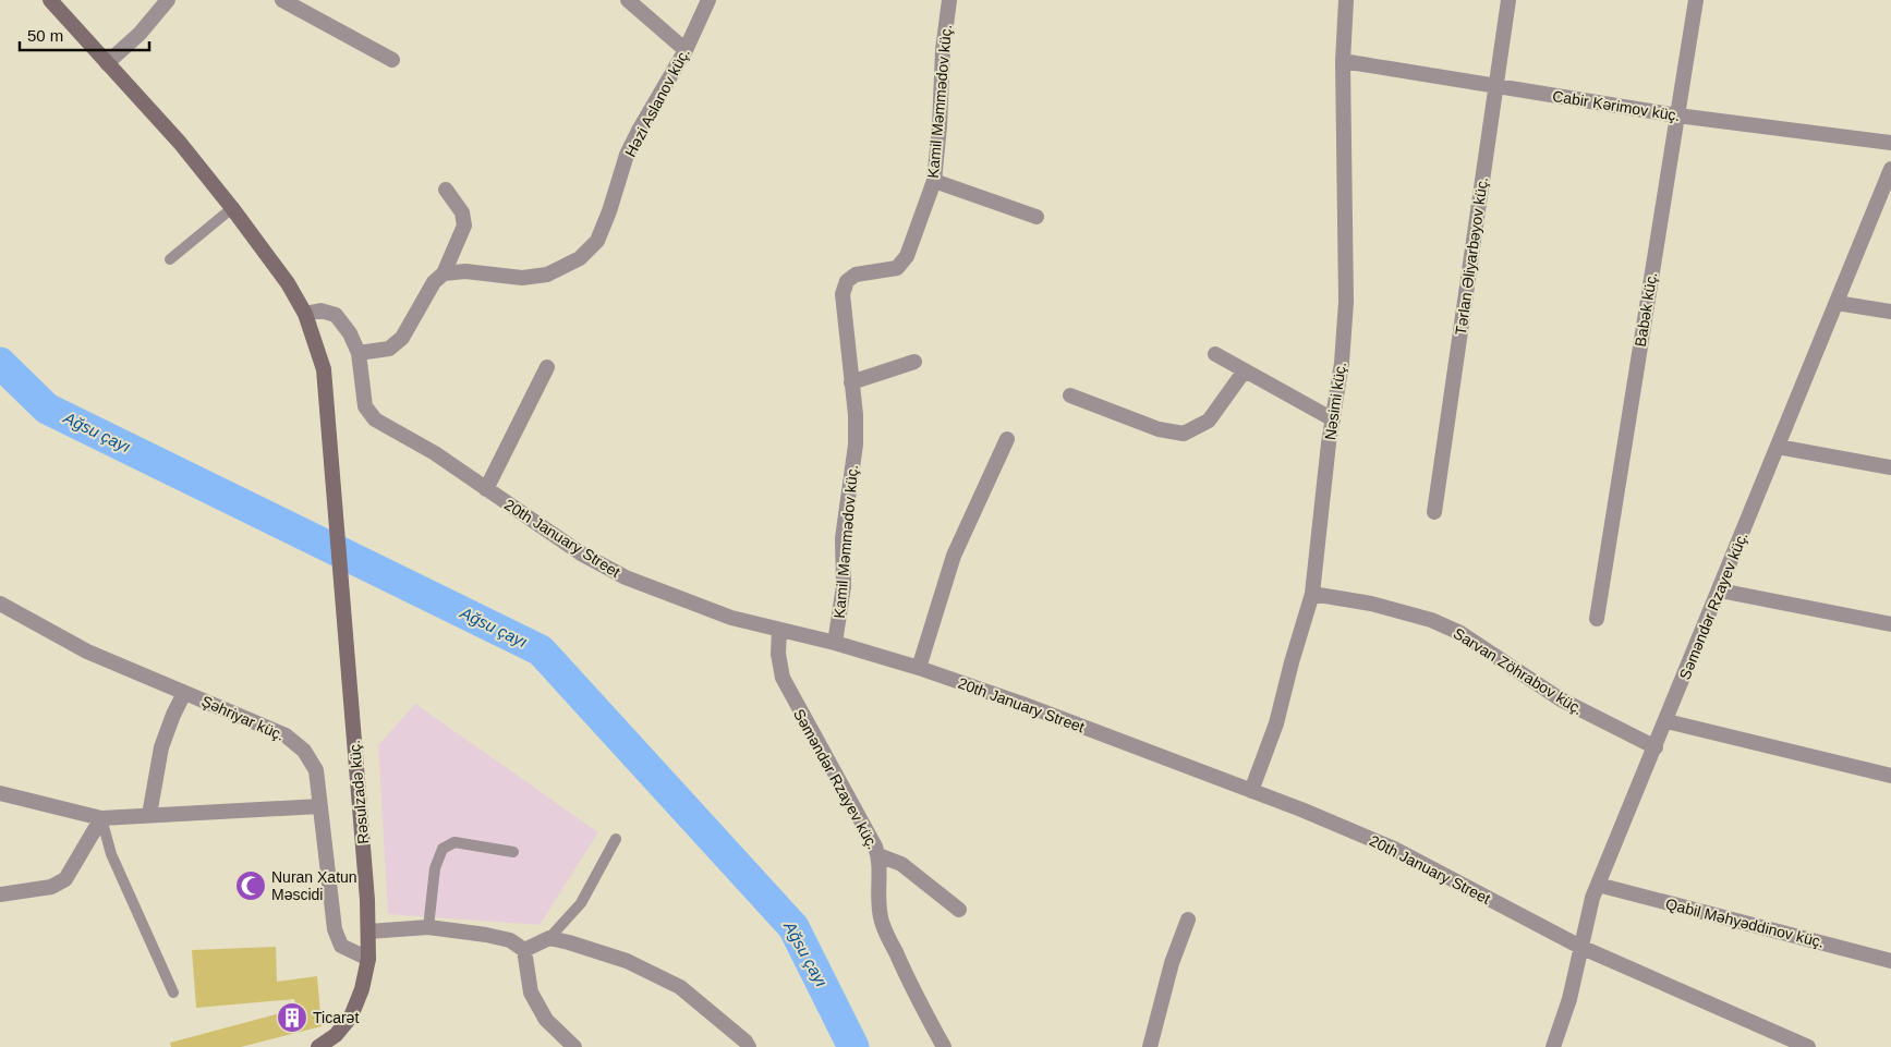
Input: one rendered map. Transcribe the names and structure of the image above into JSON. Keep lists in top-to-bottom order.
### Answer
{
  "streets": {
    "main road": ["Rəsulzadə küç."],
    "street": [
      "Kamil Məmmədov küç.",
      "Həzi Aslanov küç.",
      "Cabir Kərimov küç.",
      "Tərlan Əliyarbəyov küç.",
      "Babək küç.",
      "Nəsimi küç.",
      "20th January Street",
      "Səməndər Rzayev küç.",
      "Sarvan Zöhrabov küç.",
      "Şəhriyar küç.",
      "Qabil Məhyəddinov küç."
    ]
  },
  "crossings": [
    ["Kamil Məmmədov küç.", "20th January Street"],
    ["Cabir Kərimov küç.", "Tərlan Əliyarbəyov küç."],
    ["Cabir Kərimov küç.", "Babək küç."],
    ["Cabir Kərimov küç.", "Nəsimi küç."],
    ["Nəsimi küç.", "20th January Street"],
    ["Nəsimi küç.", "Sarvan Zöhrabov küç."],
    ["20th January Street", "Səməndər Rzayev küç."],
    ["20th January Street", "Rəsulzadə küç."],
    ["Səməndər Rzayev küç.", "Sarvan Zöhrabov küç."],
    ["Səməndər Rzayev küç.", "Qabil Məhyəddinov küç."],
    ["Şəhriyar küç.", "Rəsulzadə küç."]
  ],
  "water": ["Ağsu çayı"],
  "places": {
    "mosque": ["Nuran Xatun Məscidi"],
    "building": ["Ticarət"]
  },
  "scale_bar": "50 m"
}
